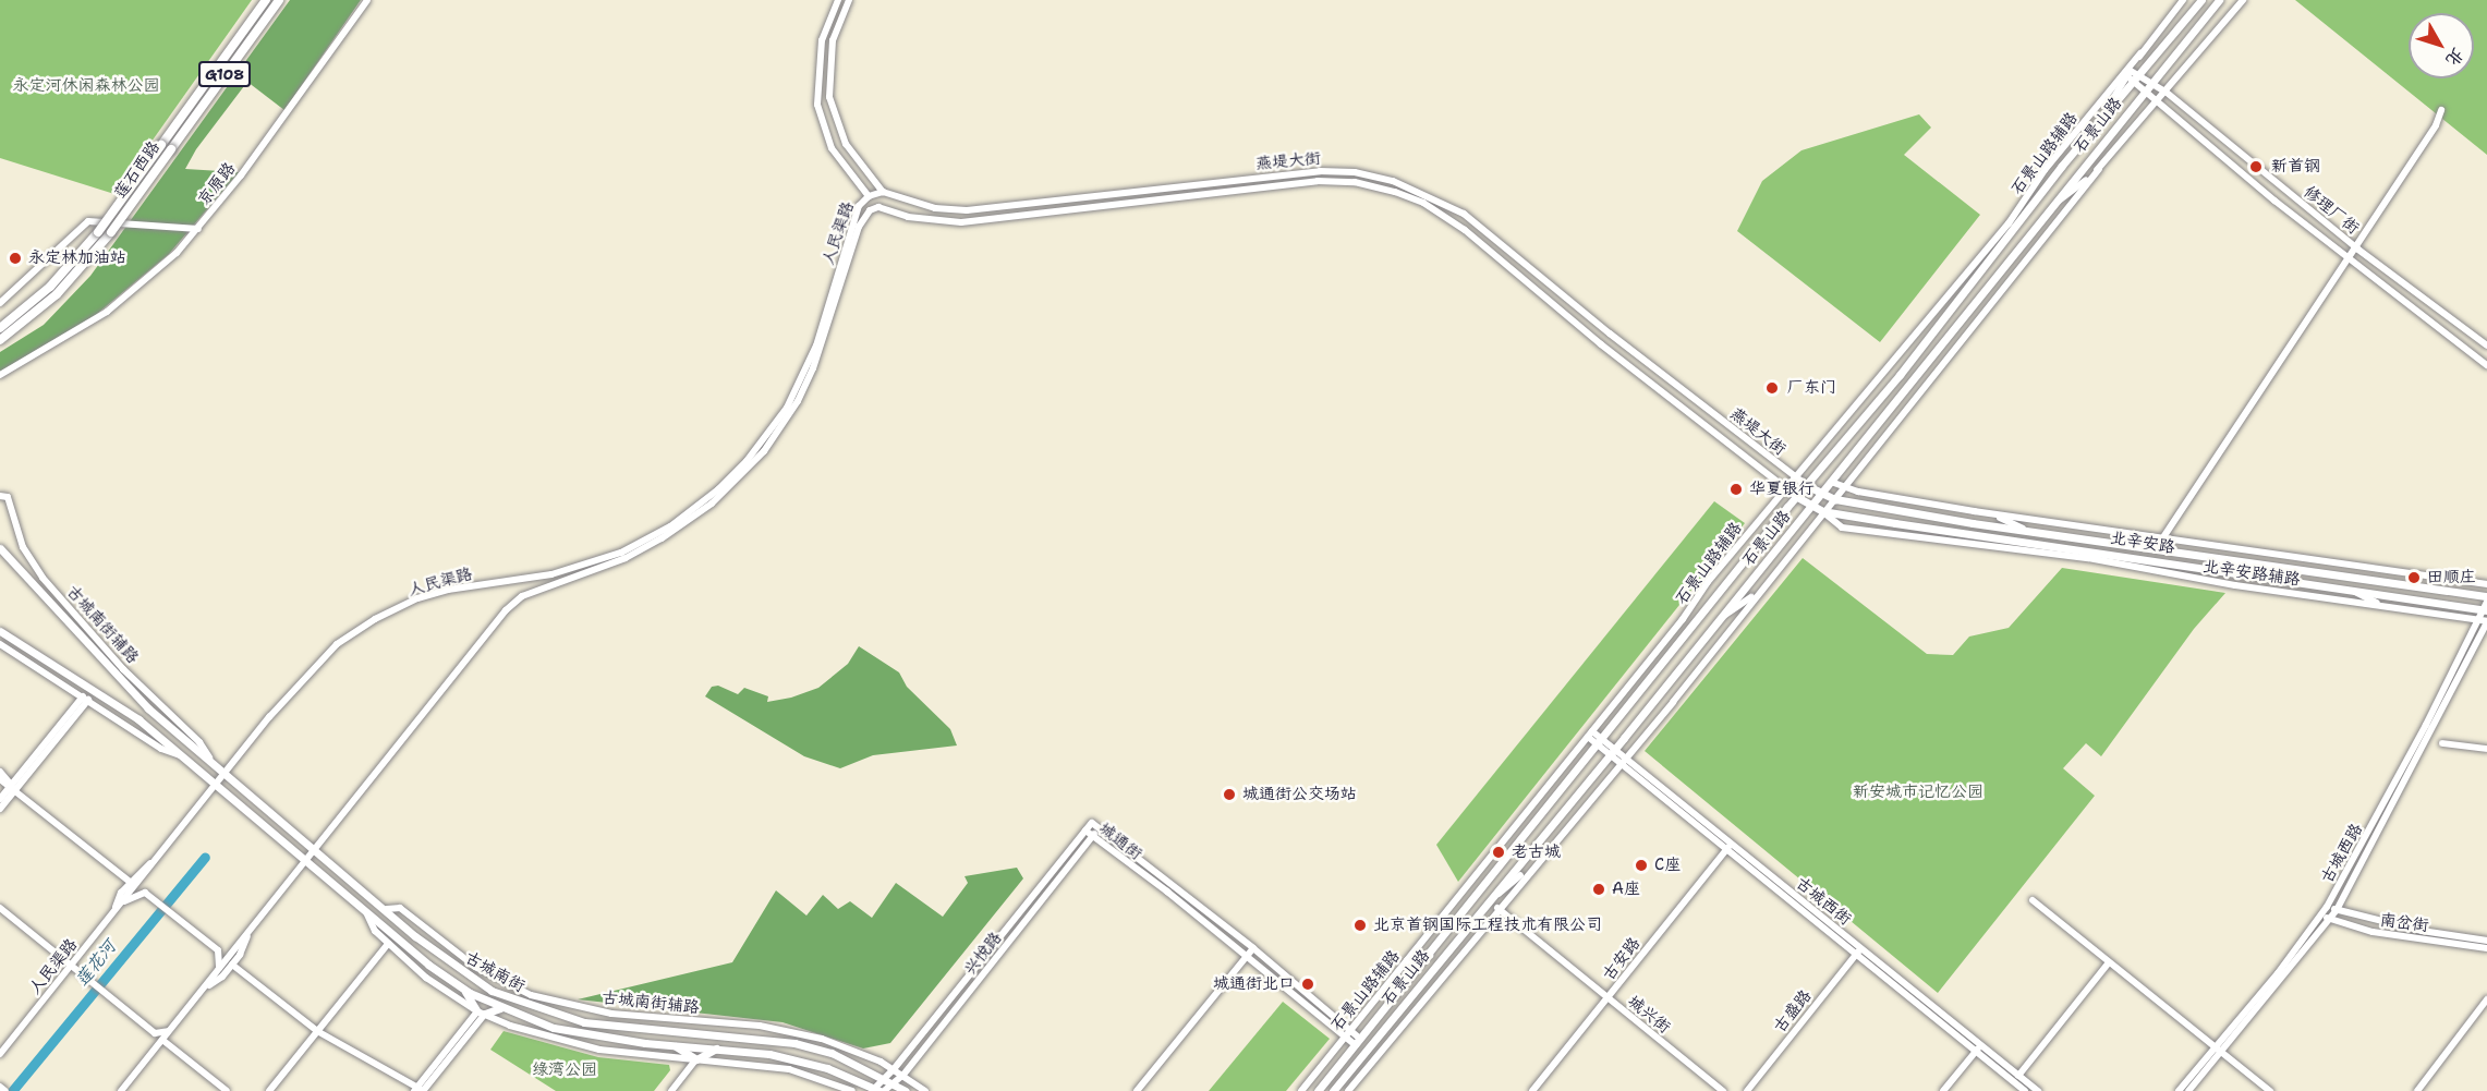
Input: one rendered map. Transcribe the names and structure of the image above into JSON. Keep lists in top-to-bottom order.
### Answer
{
  "streets": {
    "highway": ["G108", "莲石西路"],
    "main road": ["石景山路", "北辛安路", "古城南街"],
    "street": [
      "石景山路辅路",
      "燕堤大街",
      "京原路",
      "修理厂街",
      "人民渠路",
      "北辛安路辅路",
      "古城南街辅路",
      "城通街",
      "古城西路",
      "古城西街",
      "南岔街",
      "兴悦路",
      "古安路",
      "古盛路",
      "城兴街"
    ]
  },
  "crossings": [
    ["石景山路", "石景山路辅路"],
    ["石景山路", "燕堤大街"],
    ["石景山路", "修理厂街"],
    ["石景山路", "北辛安路"],
    ["石景山路", "北辛安路辅路"],
    ["石景山路", "城通街"],
    ["石景山路", "古城西街"],
    ["石景山路辅路", "燕堤大街"],
    ["石景山路辅路", "城通街"],
    ["石景山路辅路", "古城西街"],
    ["燕堤大街", "人民渠路"],
    ["燕堤大街", "北辛安路"],
    ["人民渠路", "古城南街"],
    ["北辛安路", "北辛安路辅路"],
    ["北辛安路", "古城西路"],
    ["北辛安路辅路", "古城西路"],
    ["古城南街辅路", "兴悦路"],
    ["古城南街辅路", "古城南街"],
    ["城通街", "兴悦路"],
    ["古城西路", "南岔街"],
    ["古城西街", "古安路"],
    ["古城西街", "古盛路"],
    ["兴悦路", "古城南街"],
    ["古安路", "城兴街"]
  ],
  "water": ["莲花河"],
  "parks": ["永定河休闲森林公园", "新安城市记忆公园", "绿湾公园"],
  "places": [
    "新首钢",
    "永定林加油站",
    "厂东门",
    "华夏银行",
    "田顺庄",
    "城通街公交场站",
    "老古城",
    "C座",
    "A座",
    "北京首钢国际工程技术有限公司",
    "城通街北口"
  ],
  "north": "bottom right"
}
